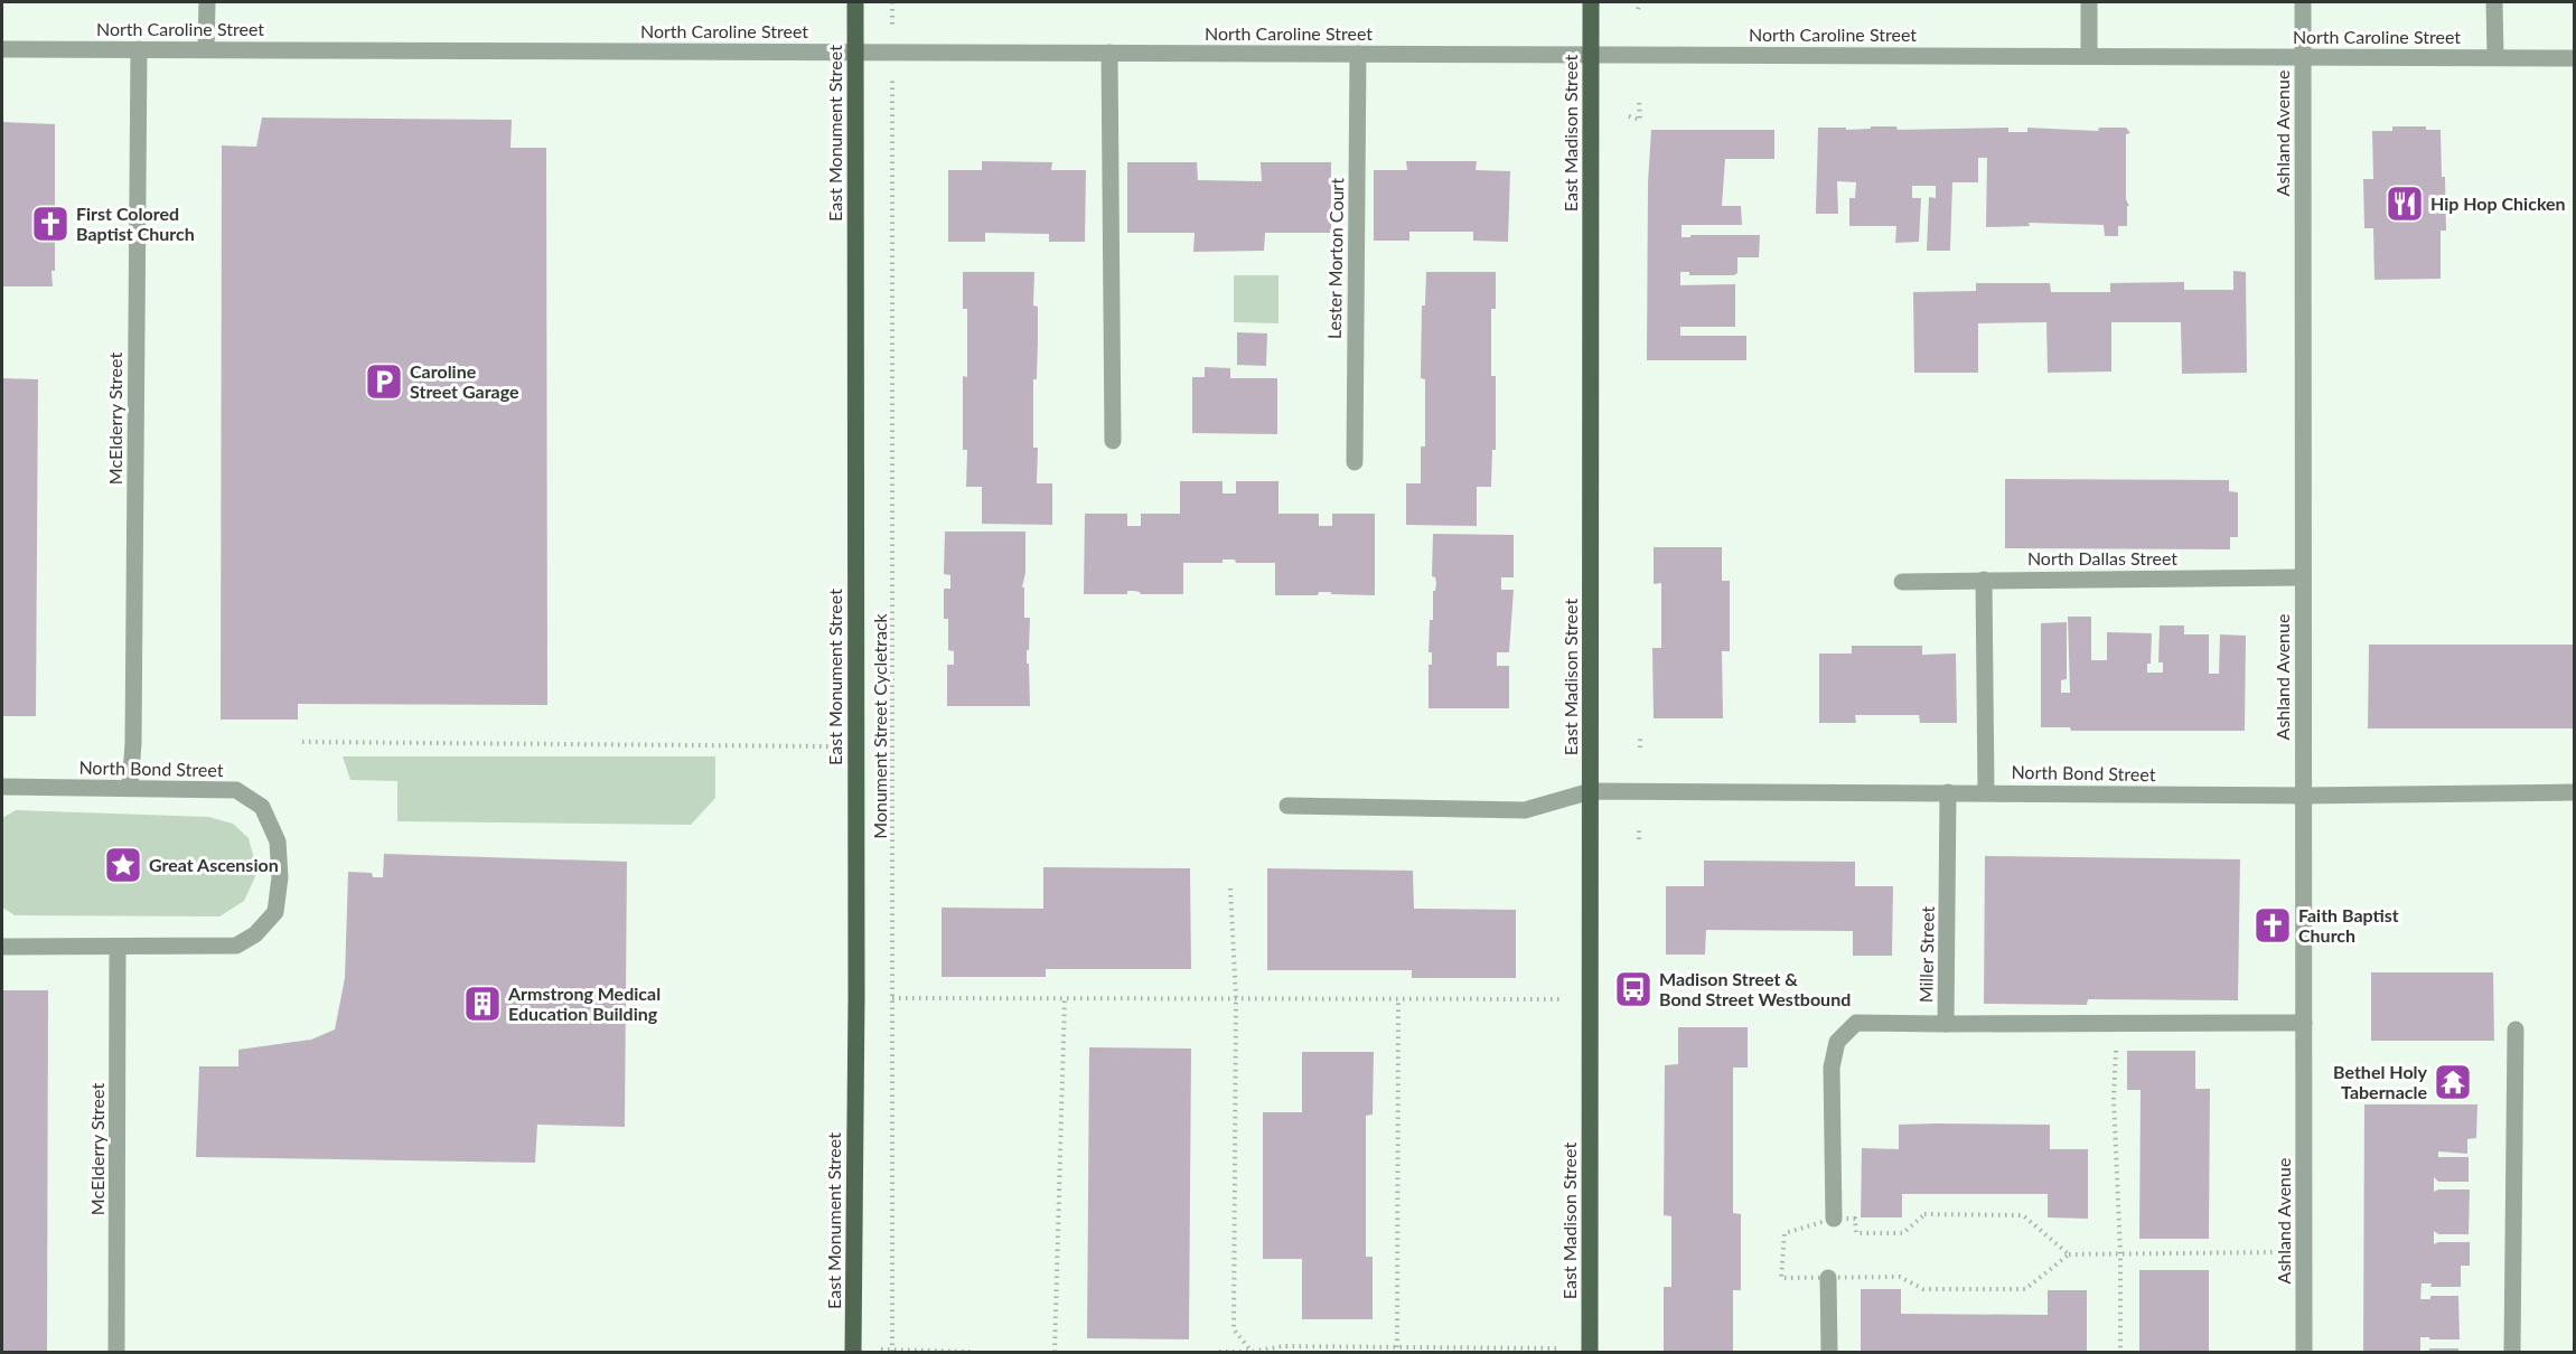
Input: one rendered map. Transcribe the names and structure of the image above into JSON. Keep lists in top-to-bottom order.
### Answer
{
  "streets": {
    "main road": ["East Monument Street", "East Madison Street"],
    "street": [
      "North Caroline Street",
      "Ashland Avenue",
      "Lester Morton Court",
      "McElderry Street",
      "North Dallas Street",
      "North Bond Street",
      "Miller Street"
    ],
    "path": ["Monument Street Cycletrack"]
  },
  "crossings": [
    ["North Caroline Street", "East Monument Street"],
    ["North Caroline Street", "East Madison Street"],
    ["North Caroline Street", "Ashland Avenue"],
    ["North Caroline Street", "Lester Morton Court"],
    ["North Caroline Street", "McElderry Street"],
    ["East Madison Street", "North Bond Street"],
    ["Ashland Avenue", "North Dallas Street"],
    ["Ashland Avenue", "North Bond Street"],
    ["McElderry Street", "North Bond Street"],
    ["North Bond Street", "Miller Street"]
  ],
  "places": {
    "restaurant": ["Hip Hop Chicken"],
    "church": ["First Colored Baptist Church", "Faith Baptist Church"],
    "parking": ["Caroline Street Garage"],
    "place": ["Great Ascension"],
    "bus stop": ["Madison Street & Bond Street Westbound"],
    "building": ["Armstrong Medical Education Building"],
    "temple": ["Bethel Holy Tabernacle"]
  }
}
